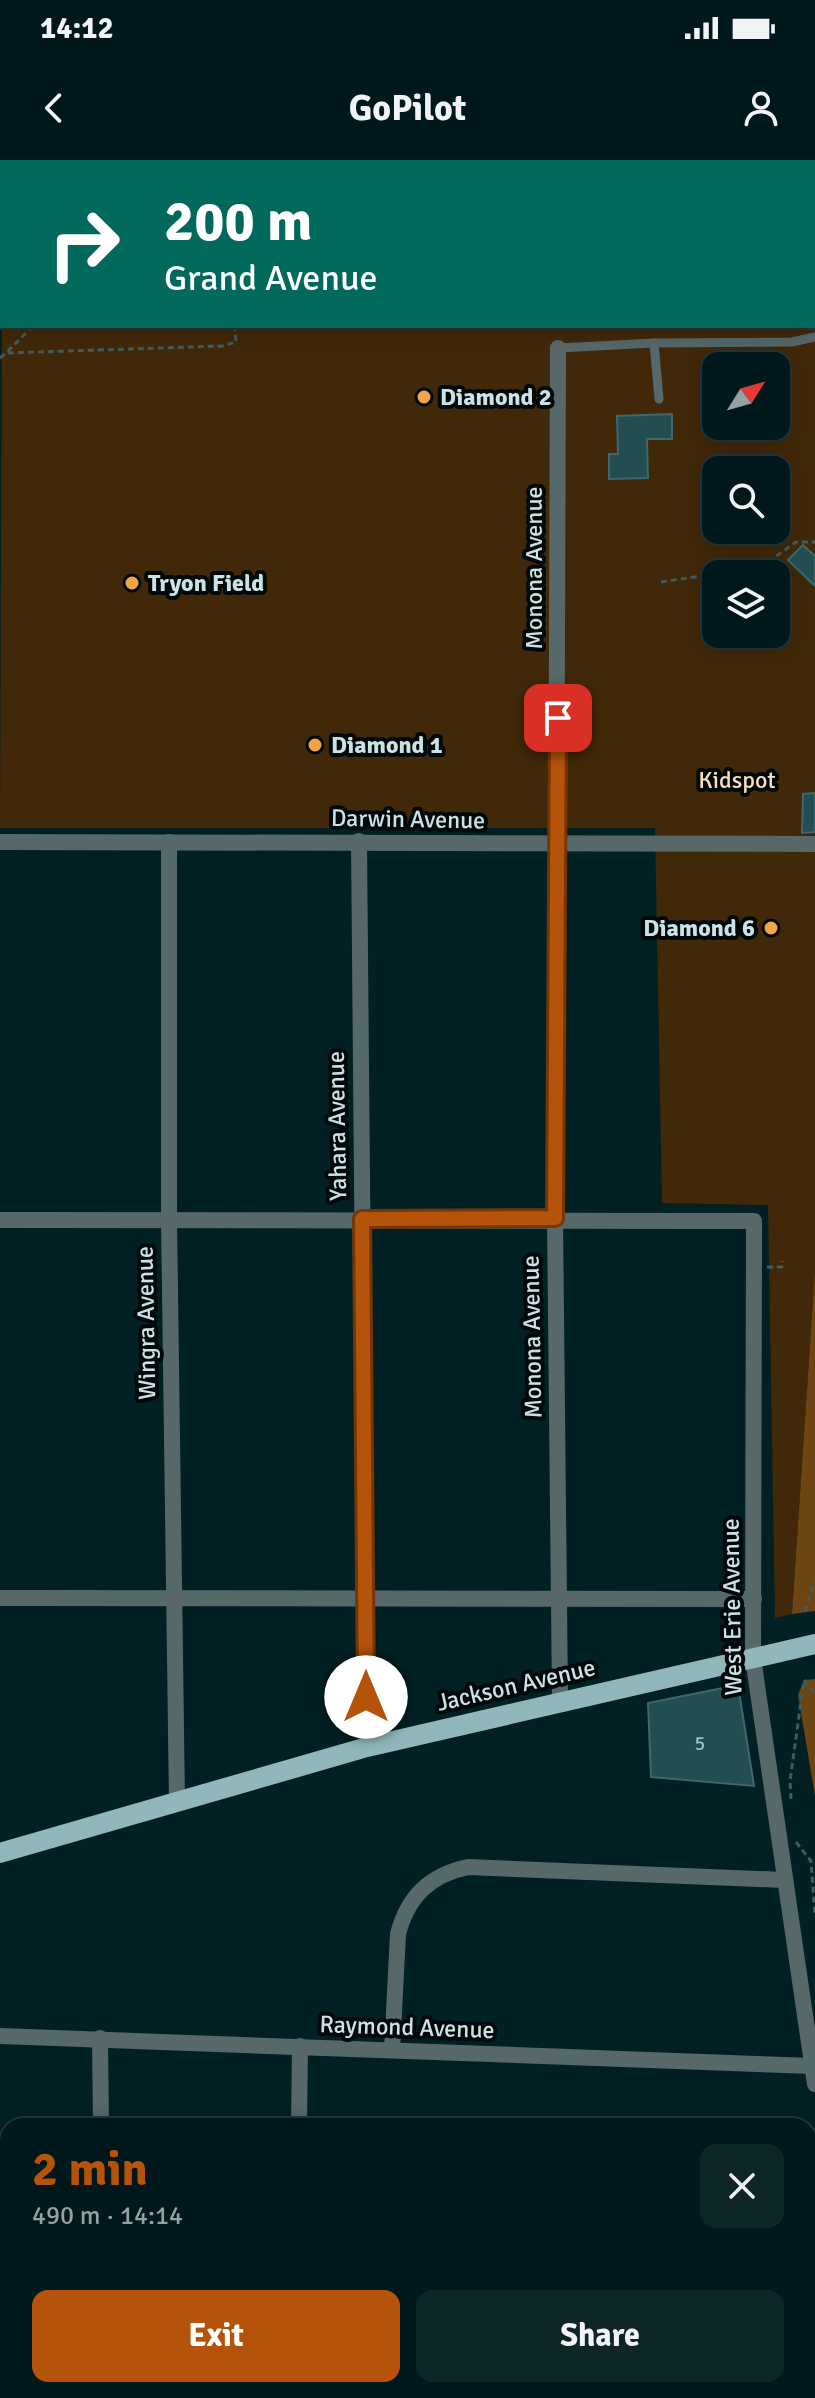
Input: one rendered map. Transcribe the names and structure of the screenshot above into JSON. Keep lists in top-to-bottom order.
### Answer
{
  "streets": {
    "main road": ["Jackson Avenue"],
    "street": [
      "Monona Avenue",
      "Darwin Avenue",
      "Yahara Avenue",
      "Wingra Avenue",
      "West Erie Avenue",
      "Raymond Avenue"
    ]
  },
  "crossings": [
    ["Monona Avenue", "Darwin Avenue"],
    ["Monona Avenue", "West Erie Avenue"],
    ["Monona Avenue", "Jackson Avenue"],
    ["Darwin Avenue", "Yahara Avenue"],
    ["Darwin Avenue", "Wingra Avenue"],
    ["Yahara Avenue", "Jackson Avenue"],
    ["Wingra Avenue", "Jackson Avenue"],
    ["West Erie Avenue", "Jackson Avenue"],
    ["West Erie Avenue", "Raymond Avenue"]
  ],
  "parks": ["Kidspot"],
  "places": [
    "Diamond 2",
    "Tryon Field",
    "Diamond 1",
    "Diamond 6"
  ],
  "house_numbers": ["5"],
  "north": "top right",
  "page": {
    "status": "14:12",
    "header": "GoPilot",
    "turn": ["200 m", "Grand Avenue"],
    "heading": ["2 min", "490 m · 14:14"],
    "buttons": ["Exit", "Share"]
  }
}
